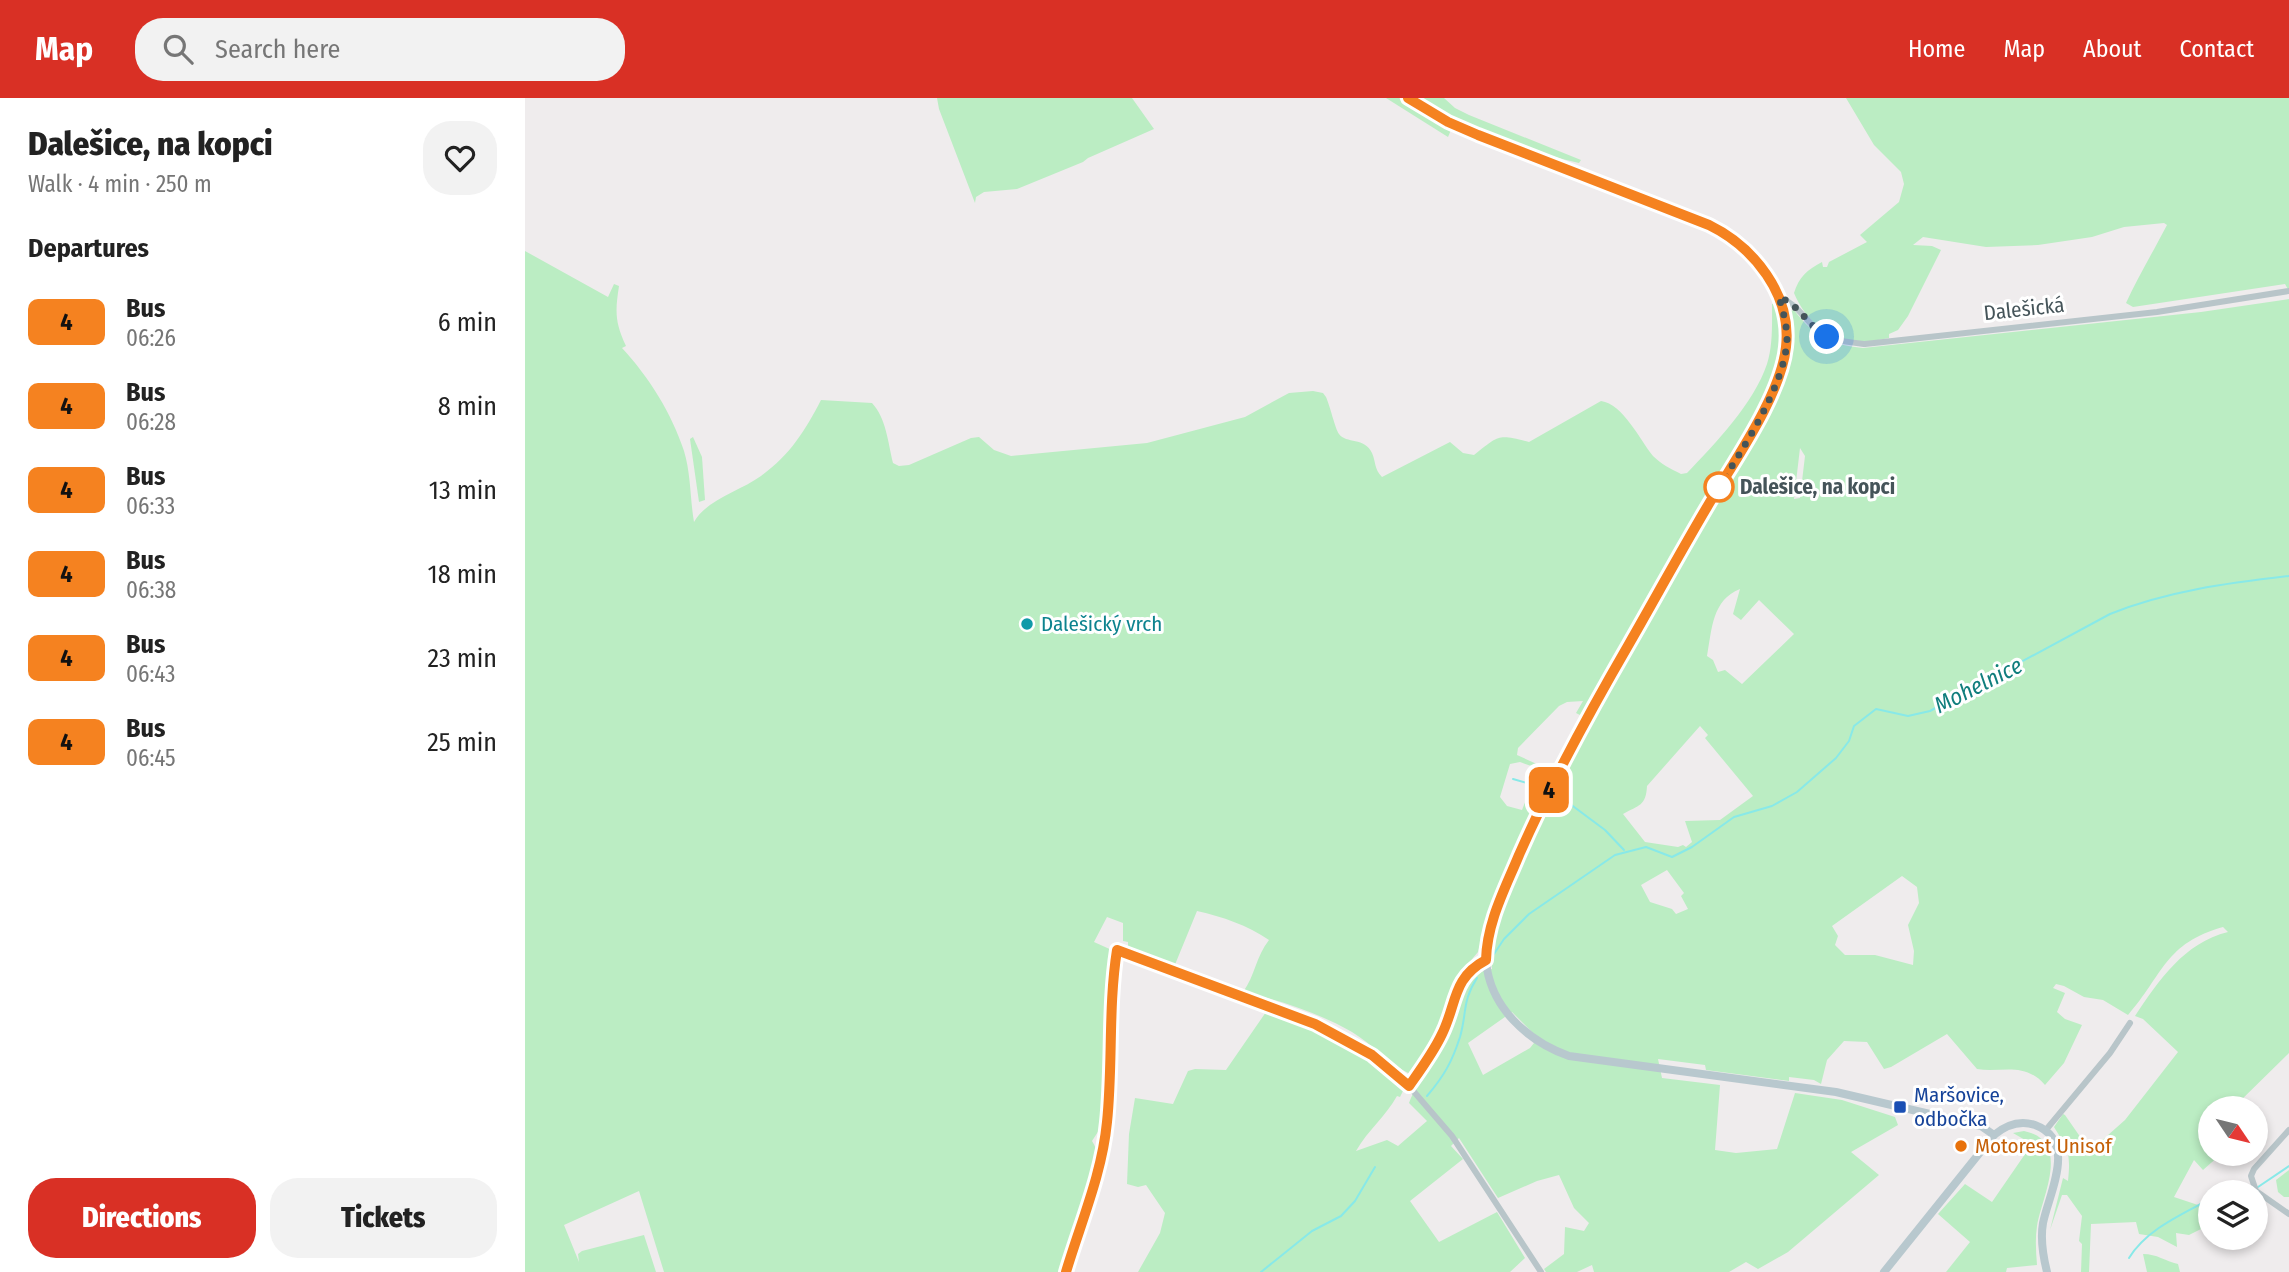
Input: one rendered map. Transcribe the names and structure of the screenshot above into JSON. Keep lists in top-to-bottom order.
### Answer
{
  "streets": {
    "street": ["Dalešická"]
  },
  "water": ["Mohelnice"],
  "places": {
    "other": ["Dalešice, na kopci", "Dalešický vrch", "Motorest Unisof"],
    "transit": ["Maršovice, odbočka"]
  },
  "lines": ["bus line 4"],
  "north": "bottom right",
  "page": {
    "header": "Map",
    "search": "Search here",
    "nav": [
      "Home",
      "Map",
      "About",
      "Contact"
    ],
    "heading": [
      ["Dalešice, na kopci", "Walk · 4 min · 250 m"],
      "Departures"
    ],
    "on_map": "4",
    "list": [
      {
        "mark": "4",
        "name": "Bus",
        "note": "06:26",
        "value": "6 min"
      },
      {
        "mark": "4",
        "name": "Bus",
        "note": "06:28",
        "value": "8 min"
      },
      {
        "mark": "4",
        "name": "Bus",
        "note": "06:33",
        "value": "13 min"
      },
      {
        "mark": "4",
        "name": "Bus",
        "note": "06:38",
        "value": "18 min"
      },
      {
        "mark": "4",
        "name": "Bus",
        "note": "06:43",
        "value": "23 min"
      },
      {
        "mark": "4",
        "name": "Bus",
        "note": "06:45",
        "value": "25 min"
      }
    ],
    "buttons": ["Directions", "Tickets"]
  }
}
